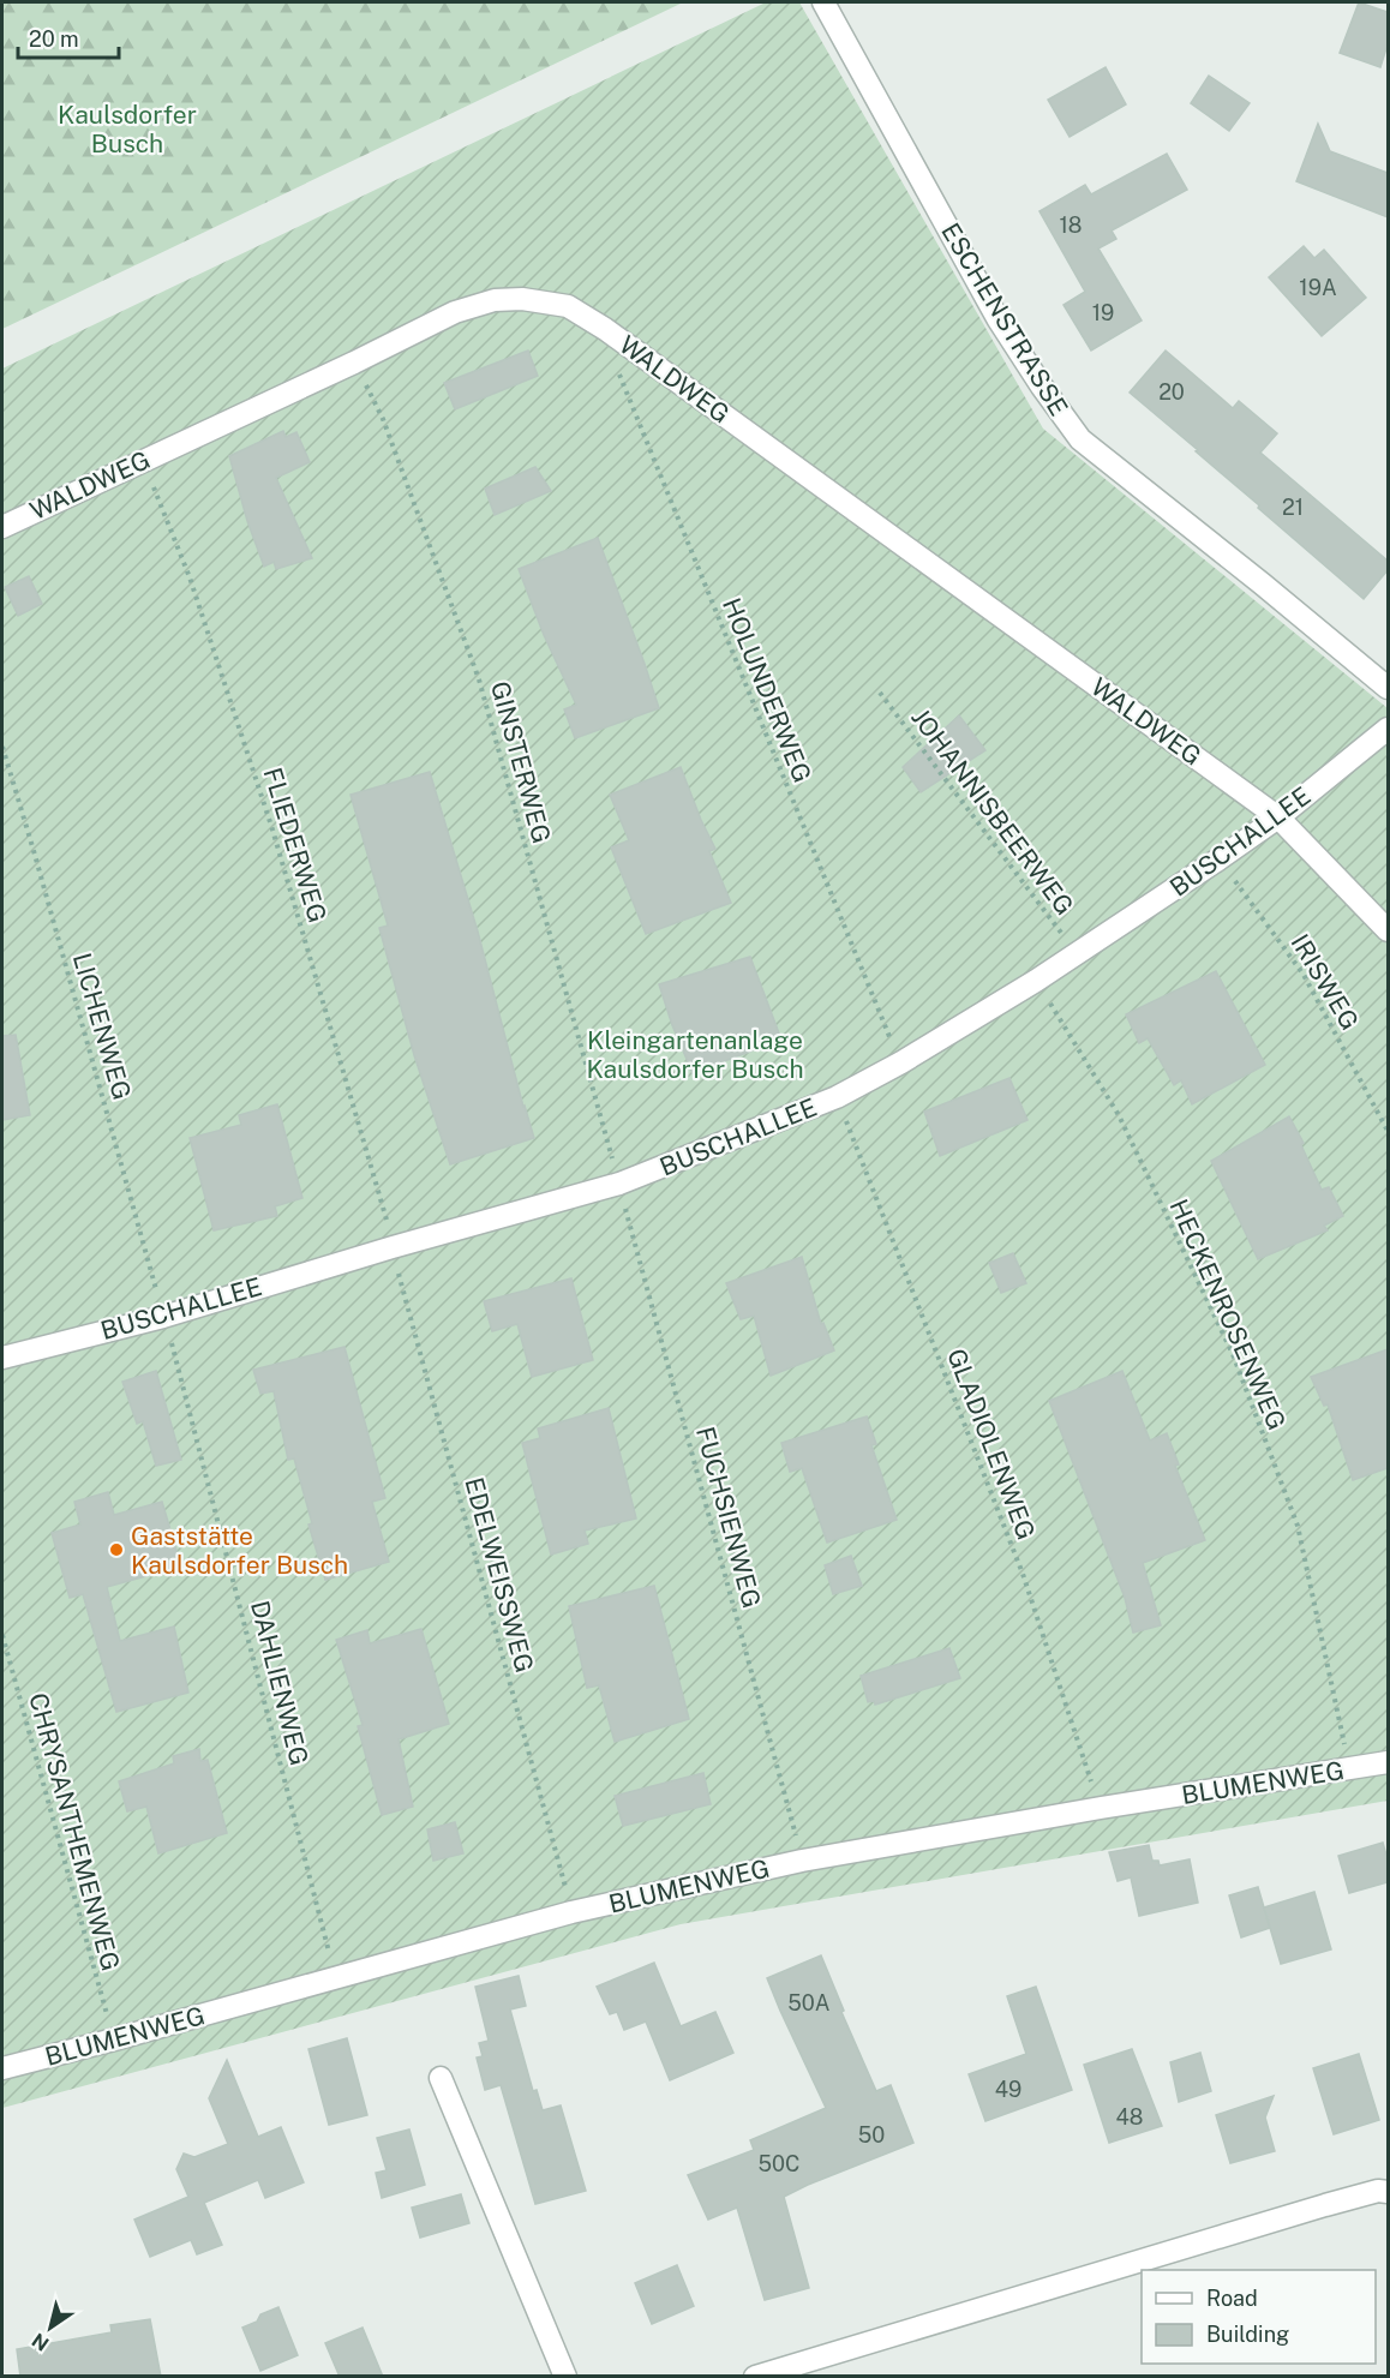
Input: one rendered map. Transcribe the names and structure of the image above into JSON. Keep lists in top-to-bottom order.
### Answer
{
  "streets": {
    "street": [
      "ESCHENSTRASSE",
      "WALDWEG",
      "BUSCHALLEE",
      "BLUMENWEG"
    ],
    "path": [
      "HOLUNDERWEG",
      "GINSTERWEG",
      "JOHANNISBEERWEG",
      "FLIEDERWEG",
      "IRISWEG",
      "LICHENWEG",
      "HECKENROSENWEG",
      "GLADIOLENWEG",
      "FUCHSIENWEG",
      "EDELWEISSWEG",
      "DAHLIENWEG",
      "CHRYSANTHEMENWEG"
    ]
  },
  "crossings": [
    ["WALDWEG", "HOLUNDERWEG"],
    ["WALDWEG", "GINSTERWEG"],
    ["WALDWEG", "BUSCHALLEE"],
    ["WALDWEG", "FLIEDERWEG"],
    ["HOLUNDERWEG", "BUSCHALLEE"],
    ["GINSTERWEG", "BUSCHALLEE"],
    ["GINSTERWEG", "FUCHSIENWEG"],
    ["JOHANNISBEERWEG", "BUSCHALLEE"],
    ["BUSCHALLEE", "FLIEDERWEG"],
    ["BUSCHALLEE", "IRISWEG"],
    ["BUSCHALLEE", "LICHENWEG"],
    ["BUSCHALLEE", "HECKENROSENWEG"],
    ["BUSCHALLEE", "GLADIOLENWEG"],
    ["BUSCHALLEE", "FUCHSIENWEG"],
    ["BUSCHALLEE", "EDELWEISSWEG"],
    ["BUSCHALLEE", "DAHLIENWEG"],
    ["FLIEDERWEG", "EDELWEISSWEG"],
    ["LICHENWEG", "DAHLIENWEG"],
    ["HECKENROSENWEG", "BLUMENWEG"],
    ["GLADIOLENWEG", "BLUMENWEG"],
    ["FUCHSIENWEG", "BLUMENWEG"],
    ["EDELWEISSWEG", "BLUMENWEG"],
    ["DAHLIENWEG", "BLUMENWEG"],
    ["BLUMENWEG", "CHRYSANTHEMENWEG"]
  ],
  "parks": ["Kaulsdorfer Busch", "Kleingartenanlage Kaulsdorfer Busch"],
  "places": ["Gaststätte Kaulsdorfer Busch"],
  "house_numbers": [
    "18",
    "19A",
    "19",
    "20",
    "21",
    "50A",
    "49",
    "48",
    "50",
    "50C"
  ],
  "legend": ["Road", "Building"],
  "scale_bar": "20 m",
  "north": "bottom left"
}
